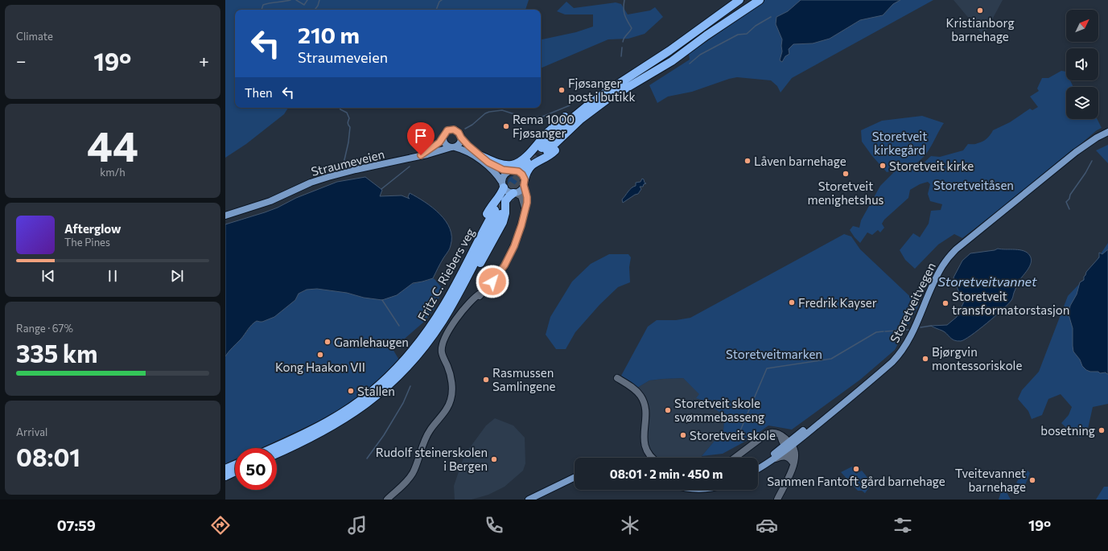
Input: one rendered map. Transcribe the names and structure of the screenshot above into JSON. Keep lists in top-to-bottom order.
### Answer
{
  "streets": {
    "highway": ["Fritz C. Riebers veg"],
    "main road": ["Straumeveien", "Storetveitvegen"]
  },
  "water": ["Storetveitvannet"],
  "parks": ["Storetveit kirkegård", "Storetveitåsen", "Storetveitmarken"],
  "places": [
    "Kristianborg barnehage",
    "Fjøsanger post i butikk",
    "Rema 1000 Fjøsanger",
    "Låven barnehage",
    "Storetveit kirke",
    "Storetveit menighetshus",
    "Fredrik Kayser",
    "Storetveit transformatorstasjon",
    "Gamlehaugen",
    "Kong Haakon VII",
    "Bjørgvin montessoriskole",
    "Rasmussen Samlingene",
    "Stallen",
    "Storetveit skole svømmebasseng",
    "bosetning",
    "Storetveit skole",
    "Rudolf steinerskolen i Bergen",
    "Sammen Fantoft gård barnehage",
    "Tveitevannet barnehage"
  ],
  "north": "top right",
  "page": {
    "tile": [
      "Climate",
      ["44", "km/h"],
      ["Range · 67%", "335 km"],
      ["Arrival", "08:01"]
    ],
    "turn": ["210 m", "Straumeveien"],
    "heat": ["−", "19°", "+"],
    "then": "Then",
    "song": ["Afterglow", "The Pines"],
    "limit": "50",
    "trip": "08:01 · 2 min · 450 m",
    "tabs": ["07:59", "19°"]
  }
}
